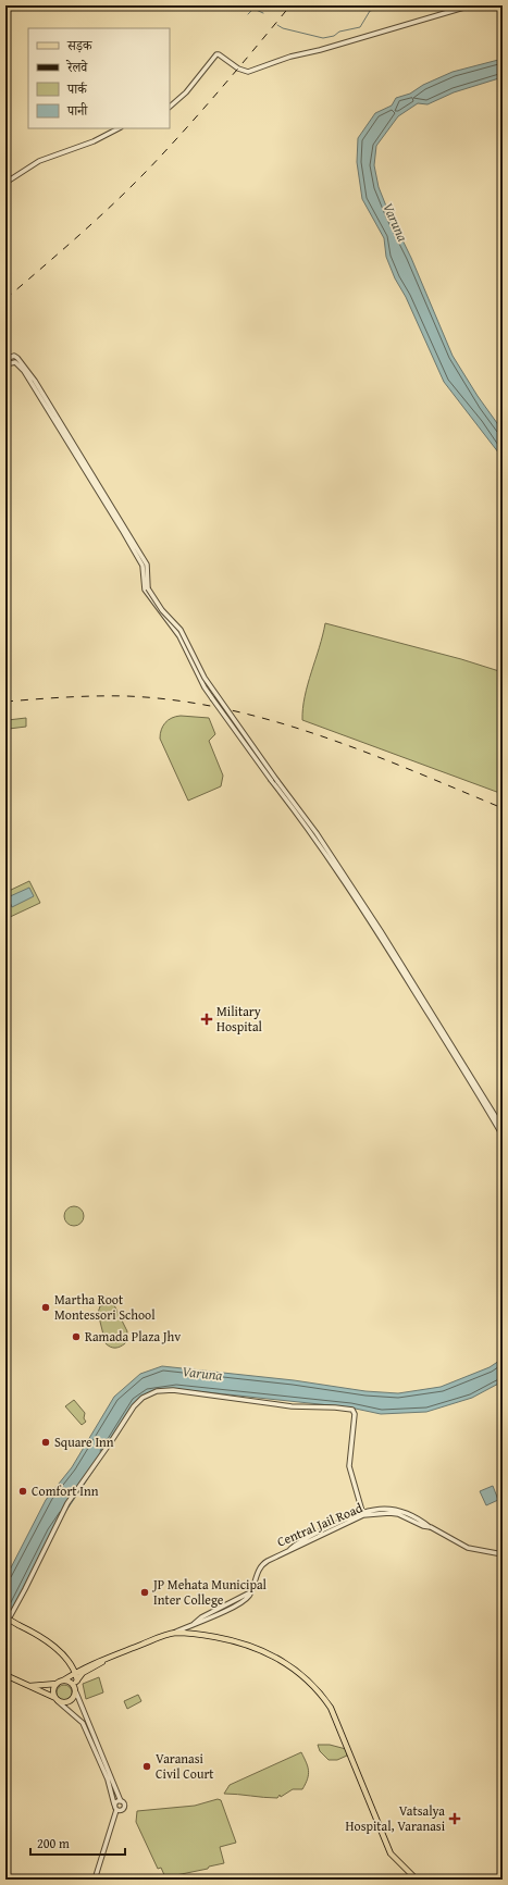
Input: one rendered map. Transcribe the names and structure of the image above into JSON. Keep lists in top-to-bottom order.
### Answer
{
  "streets": {
    "street": ["Central Jail Road"]
  },
  "water": ["Varuna"],
  "places": {
    "health": ["Military Hospital", "Vatsalya Hospital, Varanasi"],
    "other": [
      "Martha Root Montessori School",
      "Ramada Plaza Jhv",
      "Square Inn",
      "Comfort Inn",
      "JP Mehata Municipal Inter College",
      "Varanasi Civil Court"
    ]
  },
  "legend": [
    "सड़क",
    "रेलवे",
    "पार्क",
    "पानी"
  ],
  "scale_bar": "200 m"
}
